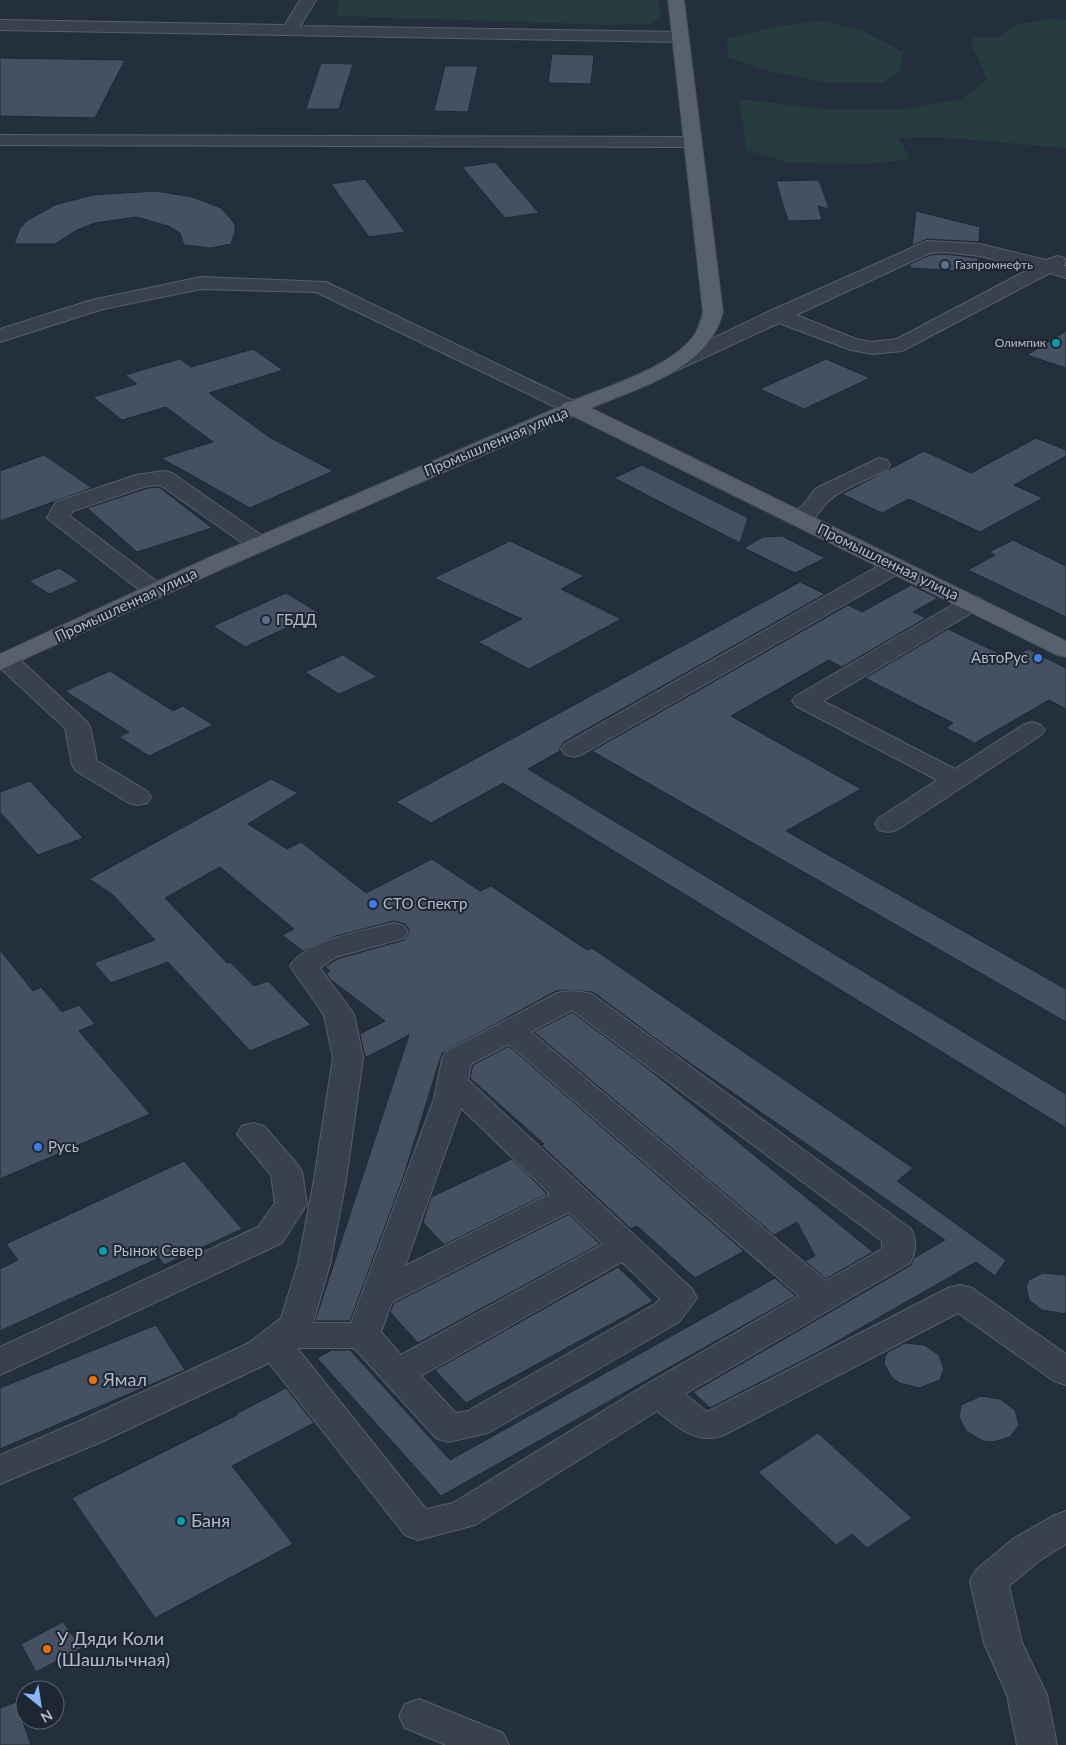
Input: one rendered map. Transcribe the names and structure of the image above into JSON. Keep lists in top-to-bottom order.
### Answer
{
  "streets": {
    "main road": ["Промышленная улица"]
  },
  "places": [
    "Газпромнефть",
    "Олимпик",
    "ГБДД",
    "АвтоРус",
    "СТО Спектр",
    "Русь",
    "Рынок Север",
    "Ямал",
    "Баня",
    "У Дяди Коли (Шашлычная)"
  ],
  "north": "bottom right"
}
